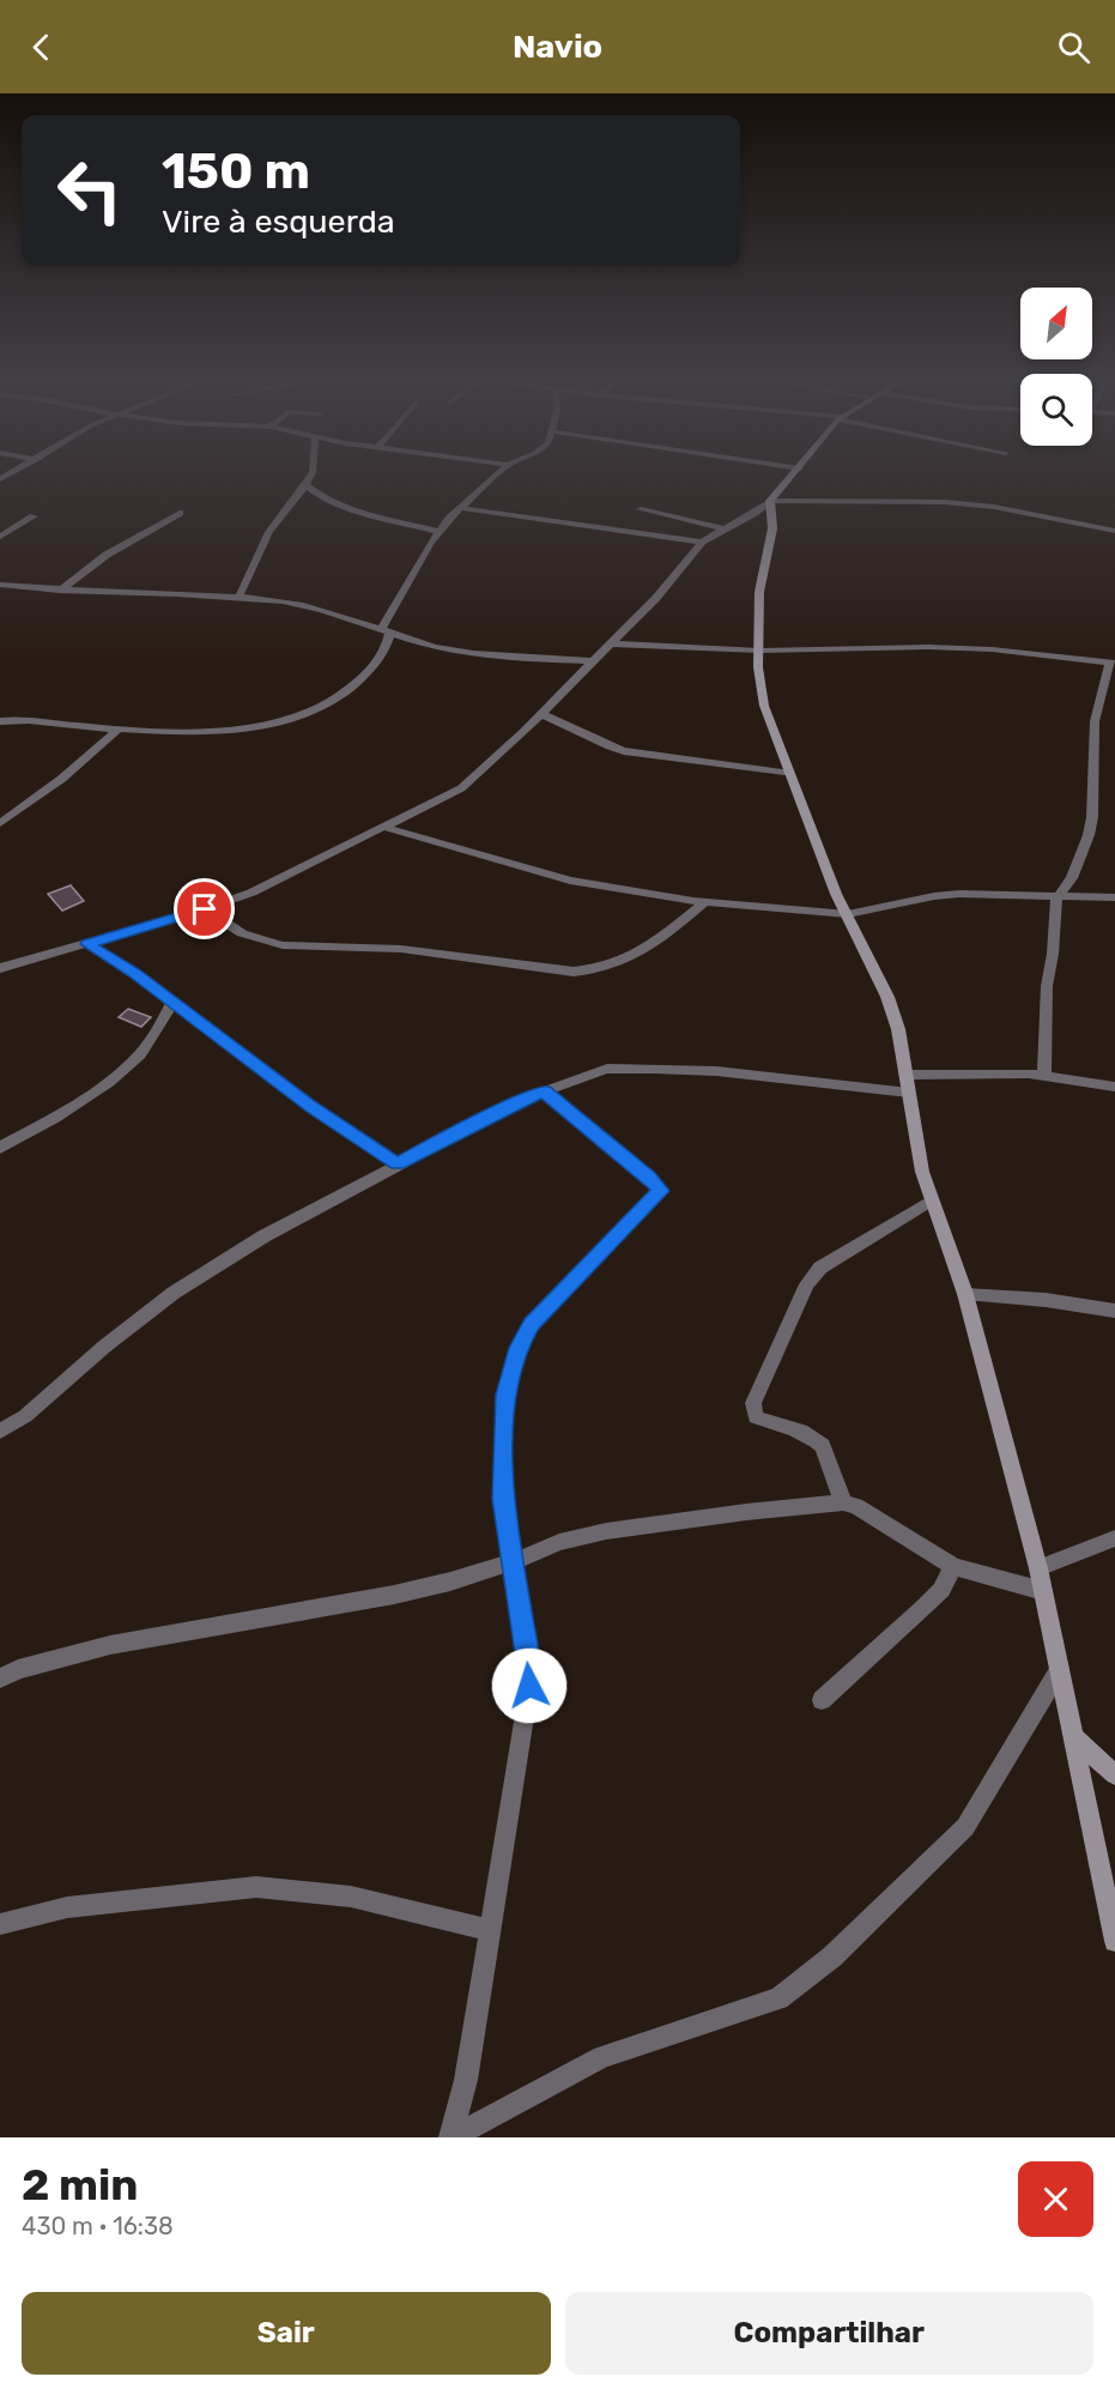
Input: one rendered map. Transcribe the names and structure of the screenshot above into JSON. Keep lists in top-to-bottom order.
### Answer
{
  "north": "top right",
  "page": {
    "header": "Navio",
    "turn": ["150 m", "Vire à esquerda"],
    "heading": ["2 min", "430 m · 16:38"],
    "buttons": ["Sair", "Compartilhar"]
  }
}
